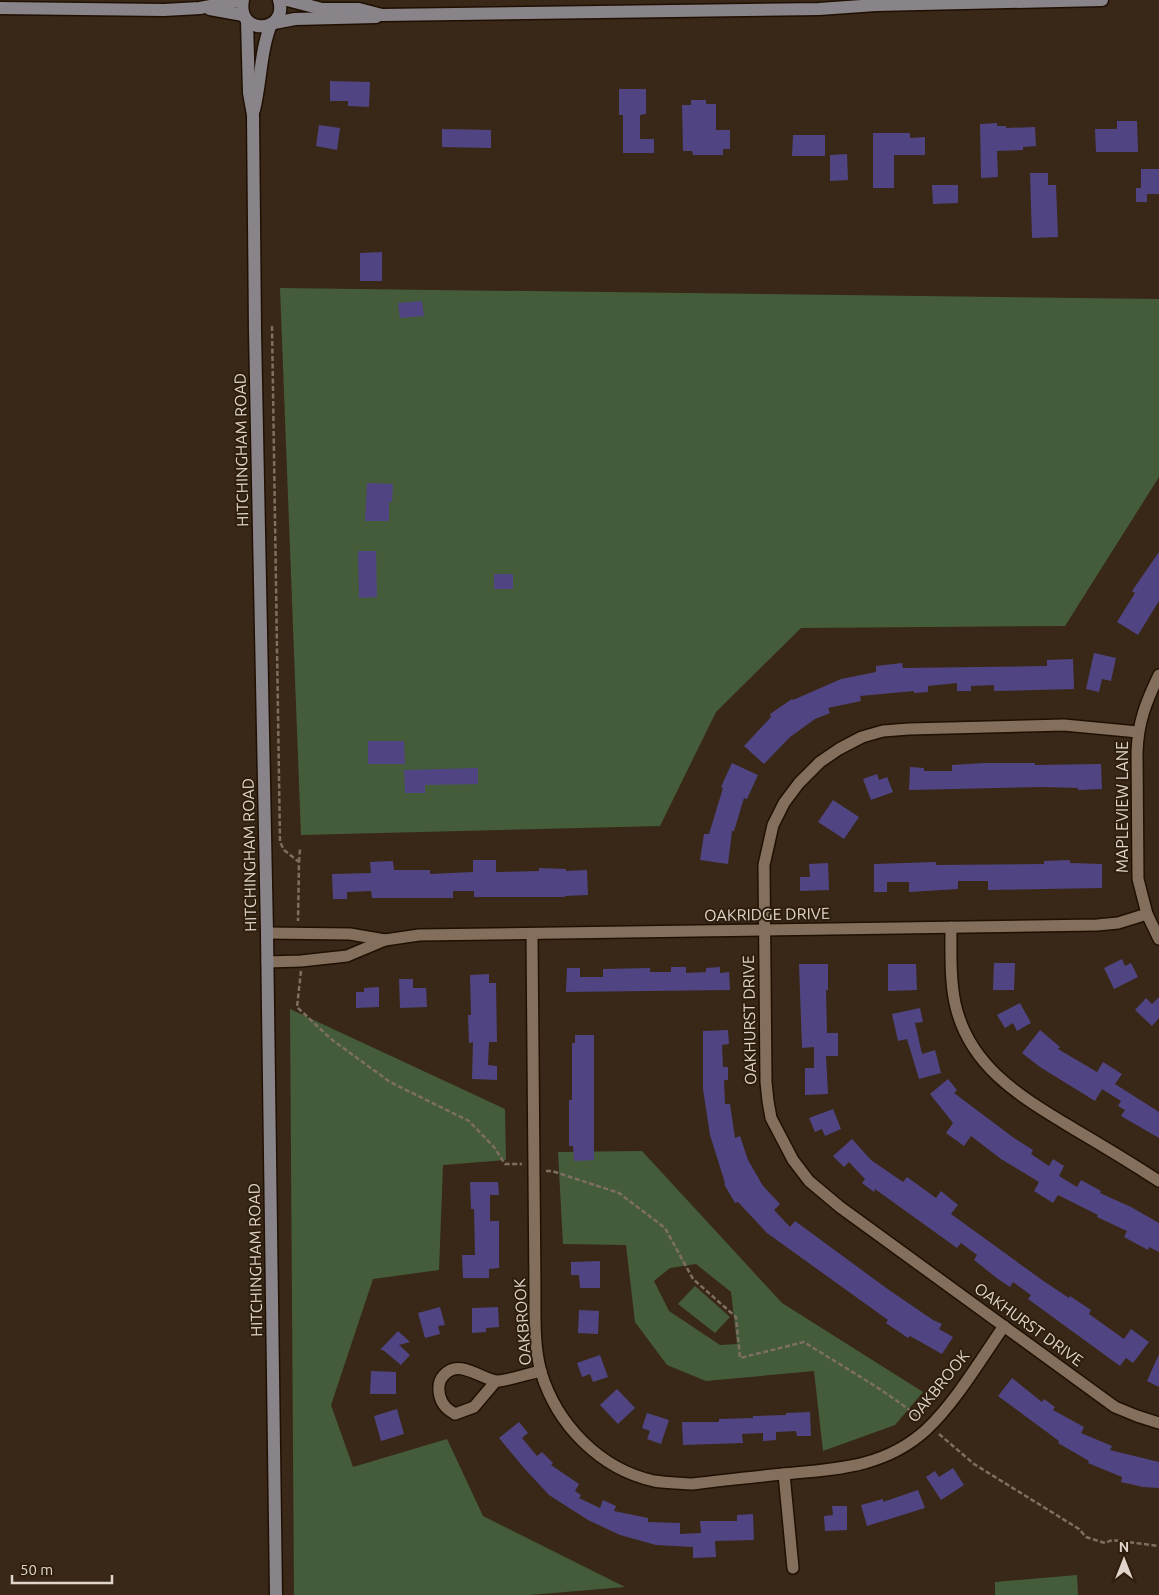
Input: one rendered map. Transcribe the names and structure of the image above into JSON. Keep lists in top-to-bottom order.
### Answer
{
  "streets": {
    "street": [
      "HITCHINGHAM ROAD",
      "MAPLEVIEW LANE",
      "OAKRIDGE DRIVE",
      "OAKHURST DRIVE",
      "OAKBROOK"
    ]
  },
  "crossings": [
    ["HITCHINGHAM ROAD", "OAKRIDGE DRIVE"],
    ["MAPLEVIEW LANE", "OAKRIDGE DRIVE"],
    ["MAPLEVIEW LANE", "OAKHURST DRIVE"],
    ["OAKRIDGE DRIVE", "OAKHURST DRIVE"],
    ["OAKRIDGE DRIVE", "OAKBROOK"],
    ["OAKHURST DRIVE", "OAKBROOK"]
  ],
  "scale_bar": "50 m",
  "north": "top"
}
